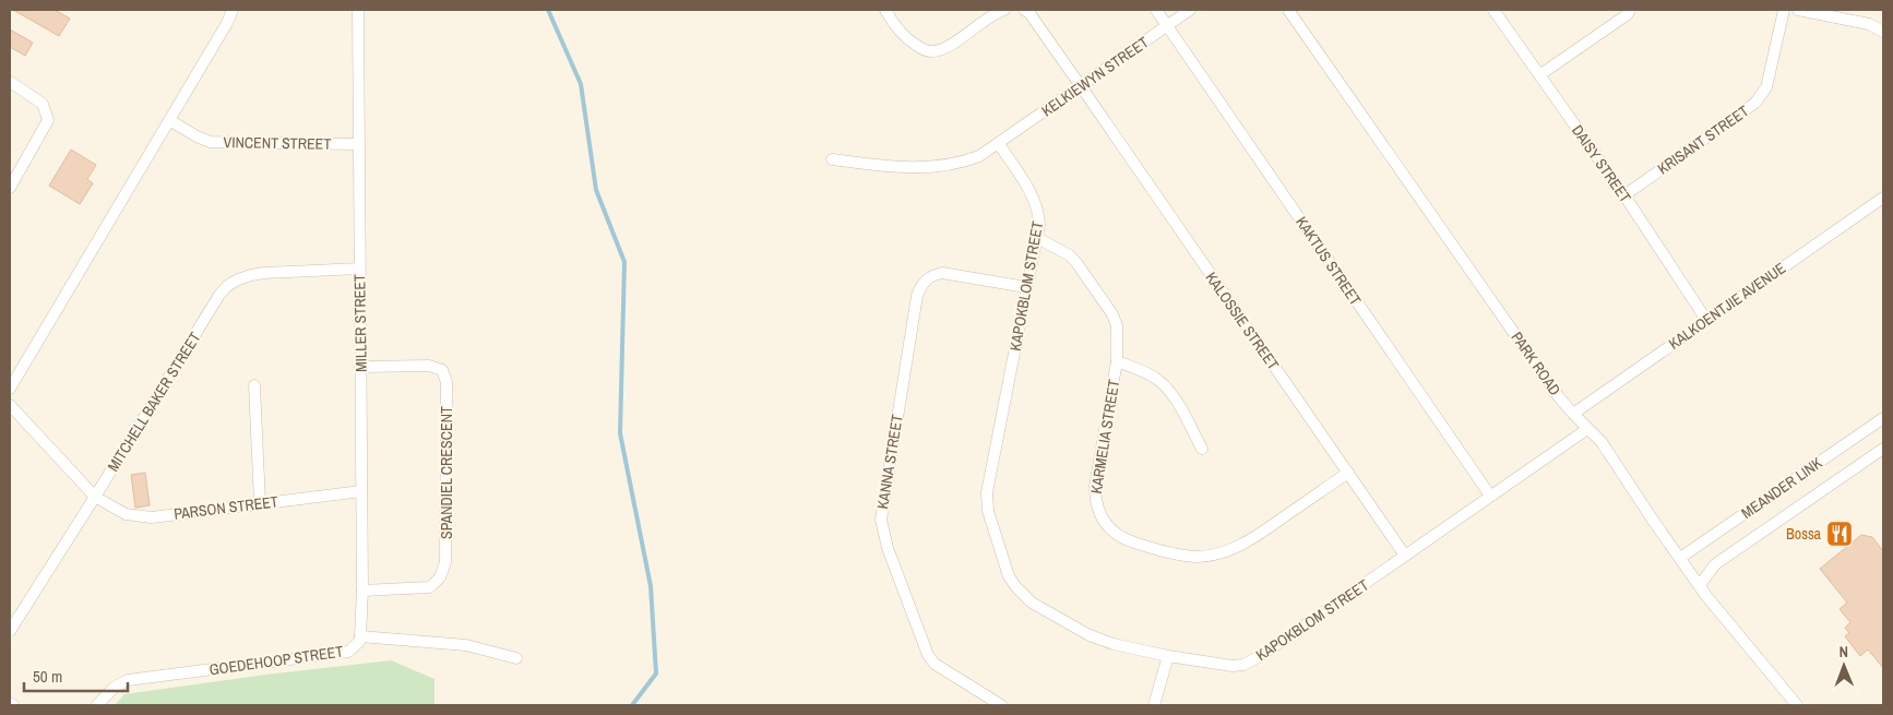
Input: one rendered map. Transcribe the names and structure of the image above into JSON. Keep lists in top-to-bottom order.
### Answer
{
  "streets": {
    "street": [
      "KELKIEWYN STREET",
      "KRISANT STREET",
      "VINCENT STREET",
      "DAISY STREET",
      "KAKTUS STREET",
      "KAPOKBLOM STREET",
      "KALKOENTJIE AVENUE",
      "KALOSSIE STREET",
      "MILLER STREET",
      "PARK ROAD",
      "MITCHELL BAKER STREET",
      "KARMELIA STREET",
      "KANNA STREET",
      "SPANDIEL CRESCENT",
      "MEANDER LINK",
      "PARSON STREET",
      "GOEDEHOOP STREET"
    ]
  },
  "crossings": [
    ["KELKIEWYN STREET", "KAKTUS STREET"],
    ["KELKIEWYN STREET", "KAPOKBLOM STREET"],
    ["KELKIEWYN STREET", "KALOSSIE STREET"],
    ["KRISANT STREET", "DAISY STREET"],
    ["VINCENT STREET", "MILLER STREET"],
    ["DAISY STREET", "KALKOENTJIE AVENUE"],
    ["KAKTUS STREET", "KAPOKBLOM STREET"],
    ["KAPOKBLOM STREET", "KALOSSIE STREET"],
    ["KAPOKBLOM STREET", "PARK ROAD"],
    ["KAPOKBLOM STREET", "KARMELIA STREET"],
    ["KAPOKBLOM STREET", "KANNA STREET"],
    ["KALKOENTJIE AVENUE", "PARK ROAD"],
    ["KALOSSIE STREET", "KARMELIA STREET"],
    ["MILLER STREET", "MITCHELL BAKER STREET"],
    ["MILLER STREET", "SPANDIEL CRESCENT"],
    ["MILLER STREET", "PARSON STREET"],
    ["MILLER STREET", "GOEDEHOOP STREET"],
    ["PARK ROAD", "MEANDER LINK"],
    ["MITCHELL BAKER STREET", "PARSON STREET"]
  ],
  "places": {
    "restaurant": ["Bossa"]
  },
  "scale_bar": "50 m",
  "north": "top"
}
